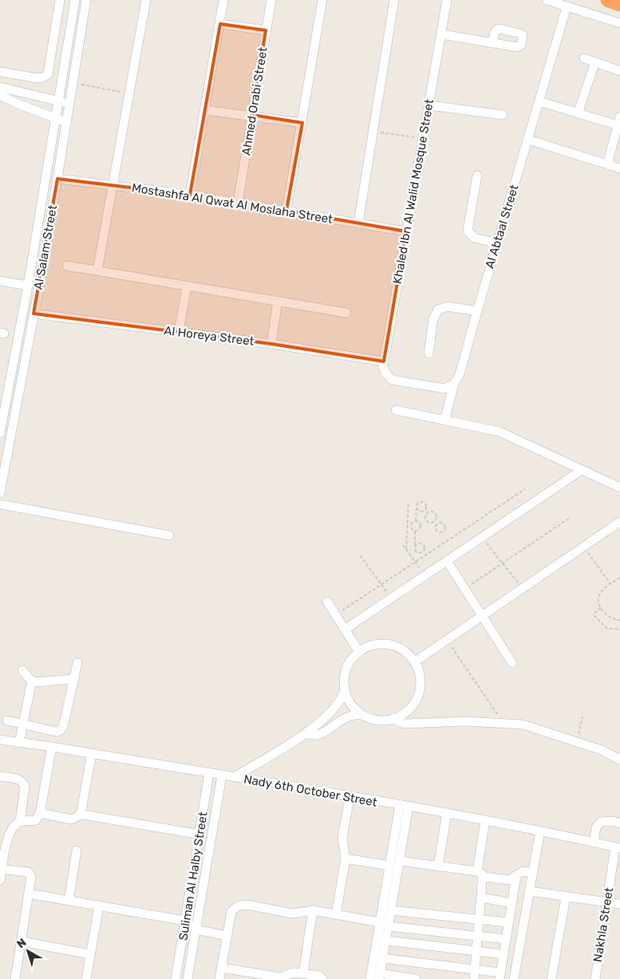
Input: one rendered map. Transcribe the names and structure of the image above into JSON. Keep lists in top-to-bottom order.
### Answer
{
  "streets": {
    "street": [
      "Ahmed Orabi Street",
      "Khaled Ibn Al Walid Mosque Street",
      "Mostashfa Al Qwat Al Moslaha Street",
      "Al Abtaal Street",
      "Al Salam Street",
      "Al Horeya Street",
      "Nady 6th October Street",
      "Suliman Al Halby Street",
      "Nakhla Street"
    ]
  },
  "crossings": [
    ["Ahmed Orabi Street", "Mostashfa Al Qwat Al Moslaha Street"],
    ["Khaled Ibn Al Walid Mosque Street", "Mostashfa Al Qwat Al Moslaha Street"],
    ["Khaled Ibn Al Walid Mosque Street", "Al Horeya Street"],
    ["Mostashfa Al Qwat Al Moslaha Street", "Al Salam Street"],
    ["Al Salam Street", "Al Horeya Street"],
    ["Nady 6th October Street", "Suliman Al Halby Street"],
    ["Nady 6th October Street", "Nakhla Street"]
  ],
  "north": "top left"
}
